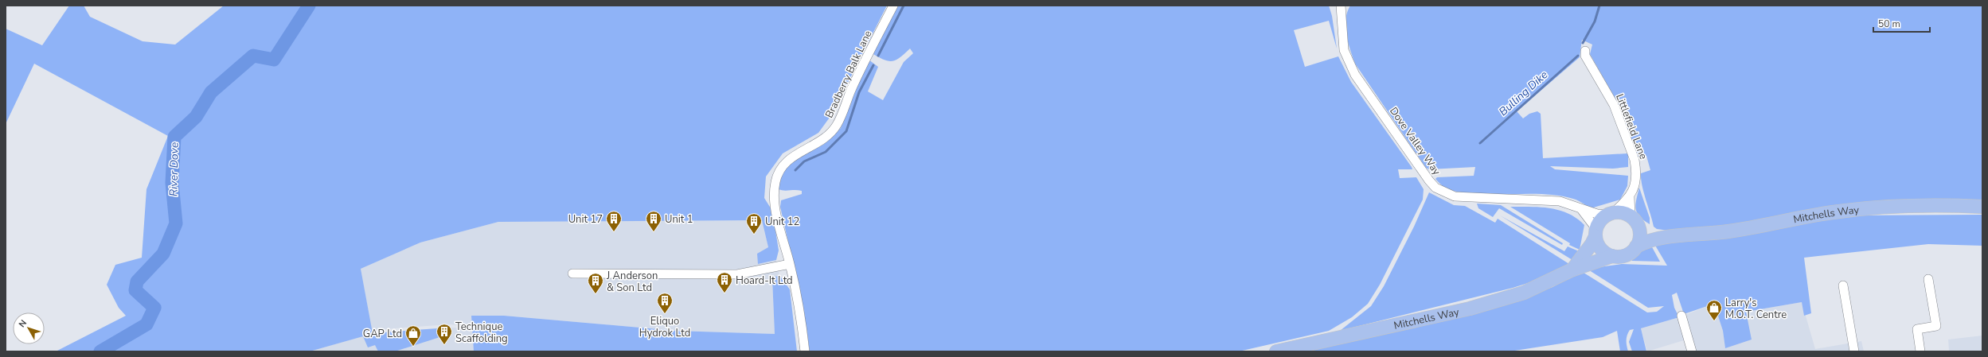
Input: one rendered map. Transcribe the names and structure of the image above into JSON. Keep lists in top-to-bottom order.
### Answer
{
  "streets": {
    "main road": ["Mitchells Way"],
    "street": ["Bradberry Balk Lane", "Littlefield Lane", "Dove Valley Way"]
  },
  "crossings": [
    ["Littlefield Lane", "Dove Valley Way"],
    ["Littlefield Lane", "Mitchells Way"],
    ["Dove Valley Way", "Mitchells Way"]
  ],
  "water": ["Bulling Dike", "River Dove"],
  "places": {
    "building": [
      "Unit 17",
      "Unit 1",
      "Unit 12",
      "Hoard-It Ltd",
      "J Anderson & Son Ltd",
      "Eliquo Hydrok Ltd",
      "Technique Scaffolding"
    ],
    "shop": ["Larry's M.O.T. Centre", "GAP Ltd"]
  },
  "scale_bar": "50 m",
  "north": "top left"
}
